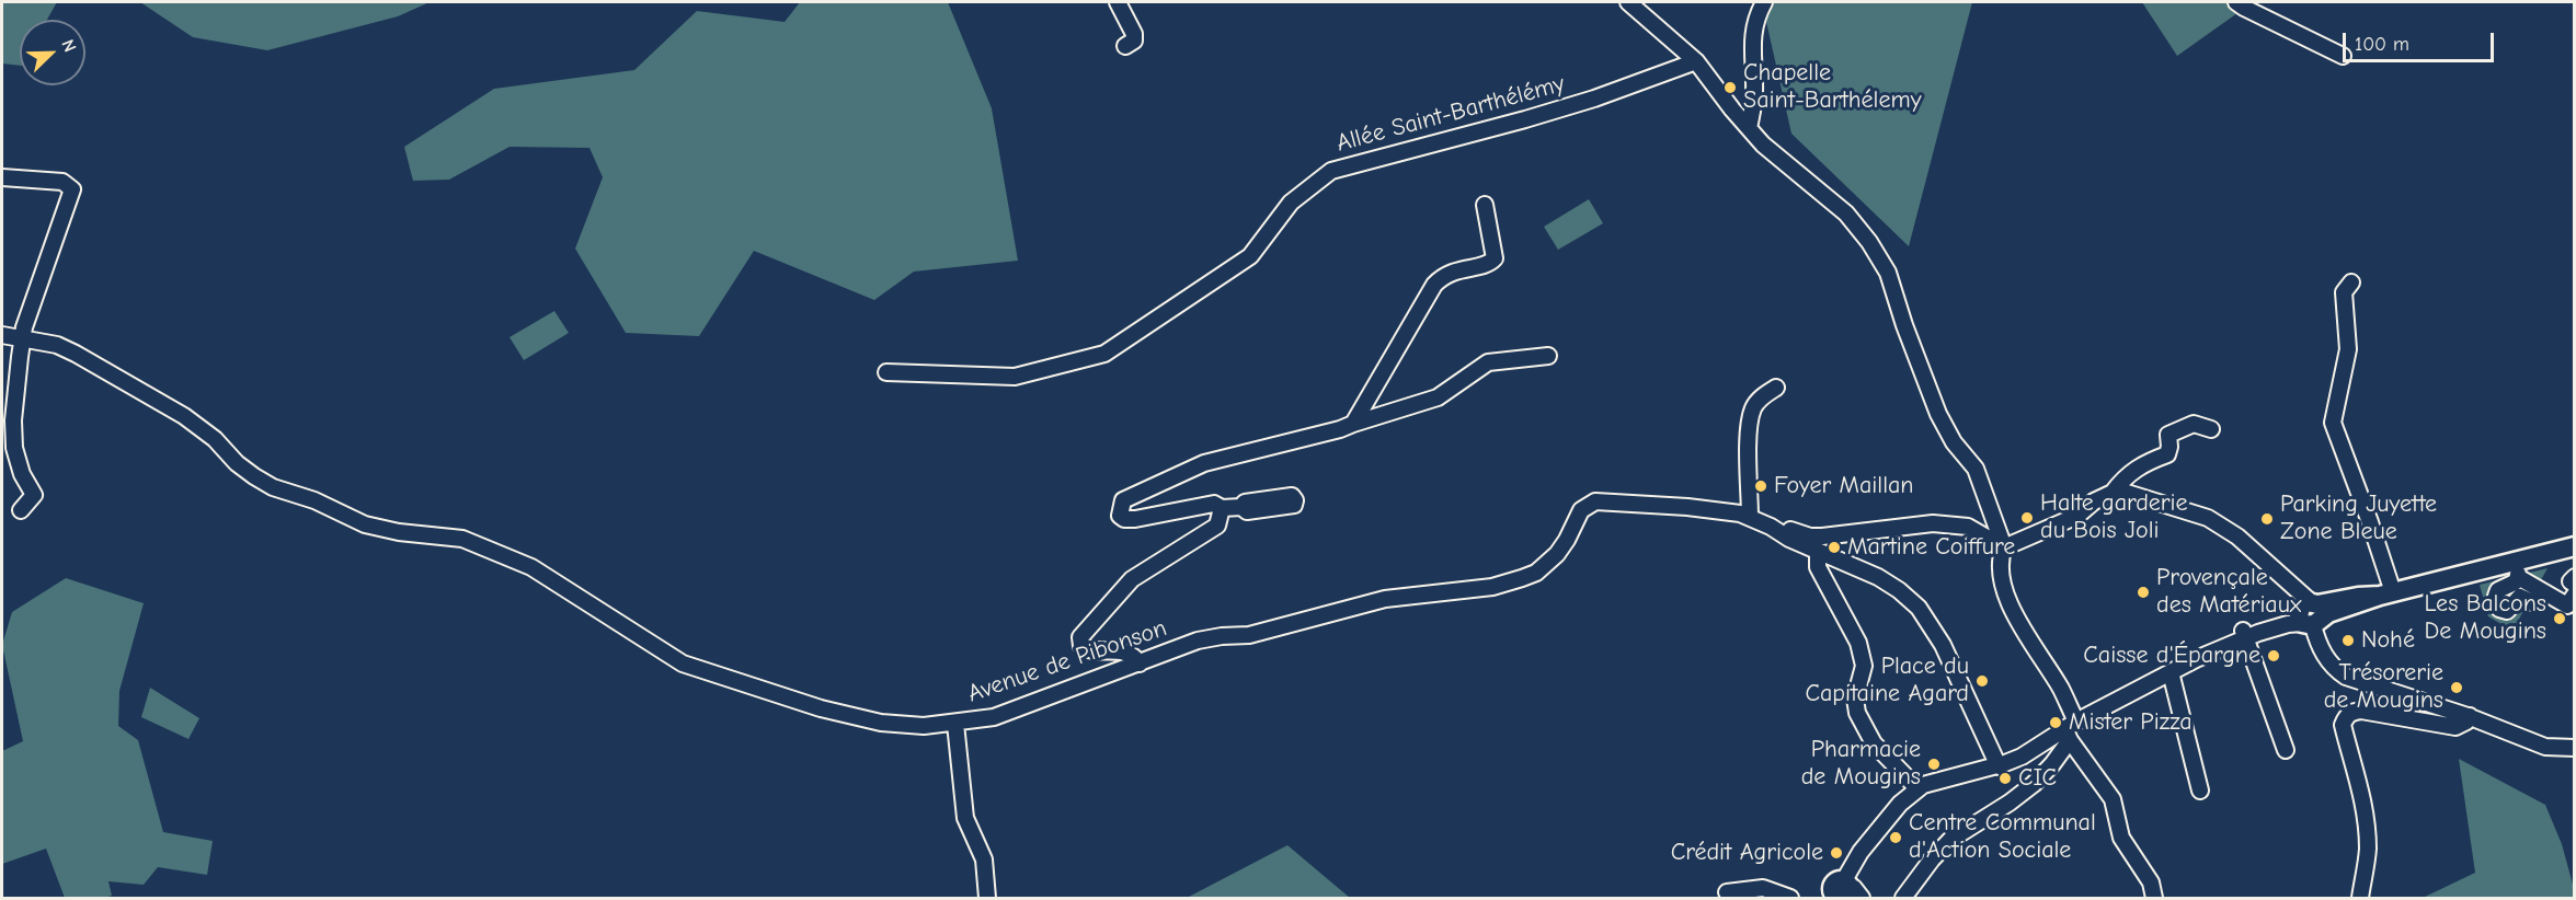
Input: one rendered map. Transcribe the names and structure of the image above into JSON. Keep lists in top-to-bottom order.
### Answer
{
  "streets": {
    "street": ["Allée Saint-Barthélémy", "Avenue de Pibonson"]
  },
  "places": [
    "Chapelle Saint-Barthélemy",
    "Foyer Maillan",
    "Halte garderie du Bois Joli",
    "Parking Juyette Zone Bleue",
    "Martine Coiffure",
    "Provençale des Matériaux",
    "Les Balcons De Mougins",
    "Nohé",
    "Caisse d'Épargne",
    "Place du Capitaine Agard",
    "Trésorerie de Mougins",
    "Mister Pizza",
    "Pharmacie de Mougins",
    "CIC",
    "Centre Communal d'Action Sociale",
    "Crédit Agricole"
  ],
  "scale_bar": "100 m",
  "north": "top right"
}
